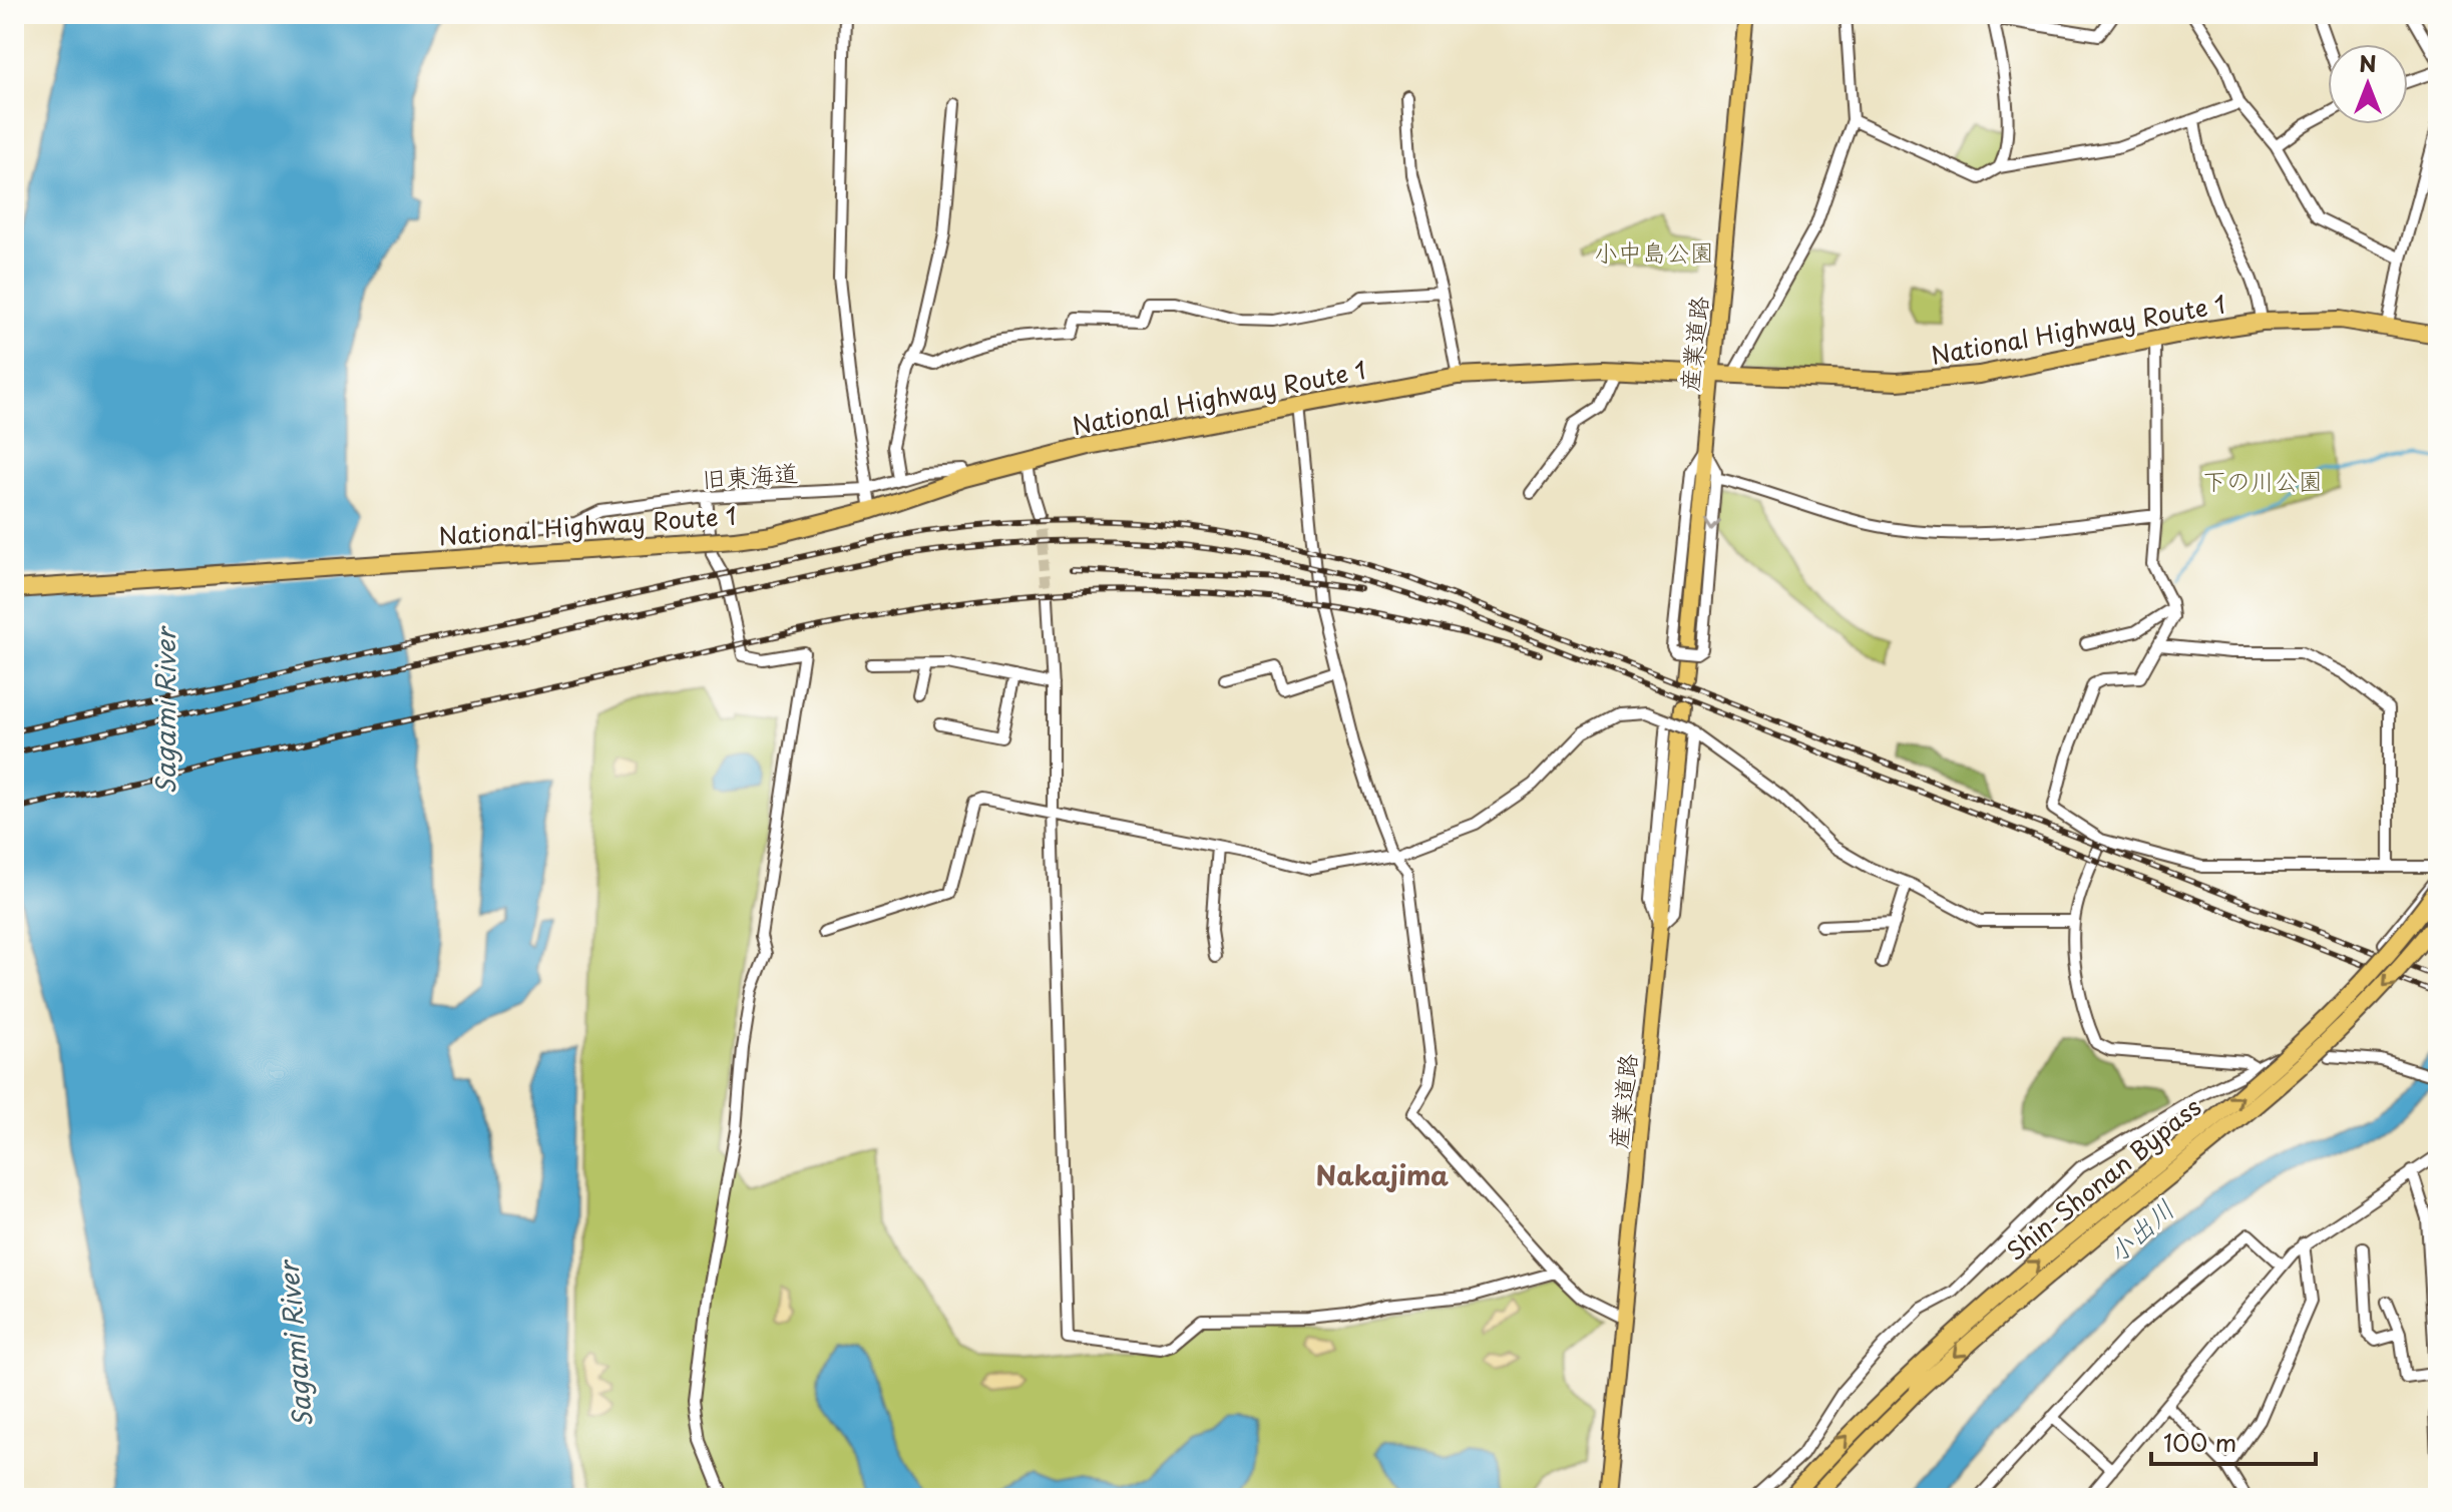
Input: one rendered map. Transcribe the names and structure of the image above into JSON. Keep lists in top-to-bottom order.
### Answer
{
  "streets": {
    "highway": ["National Highway Route 1", "Shin-Shonan Bypass"],
    "main road": ["産業道路"],
    "street": ["旧東海道"]
  },
  "crossings": [
    ["National Highway Route 1", "産業道路"],
    ["National Highway Route 1", "旧東海道"]
  ],
  "districts": ["Nakajima"],
  "water": ["Sagami River", "小出川"],
  "parks": ["小中島公園", "下の川公園"],
  "scale_bar": "100 m",
  "north": "top"
}
